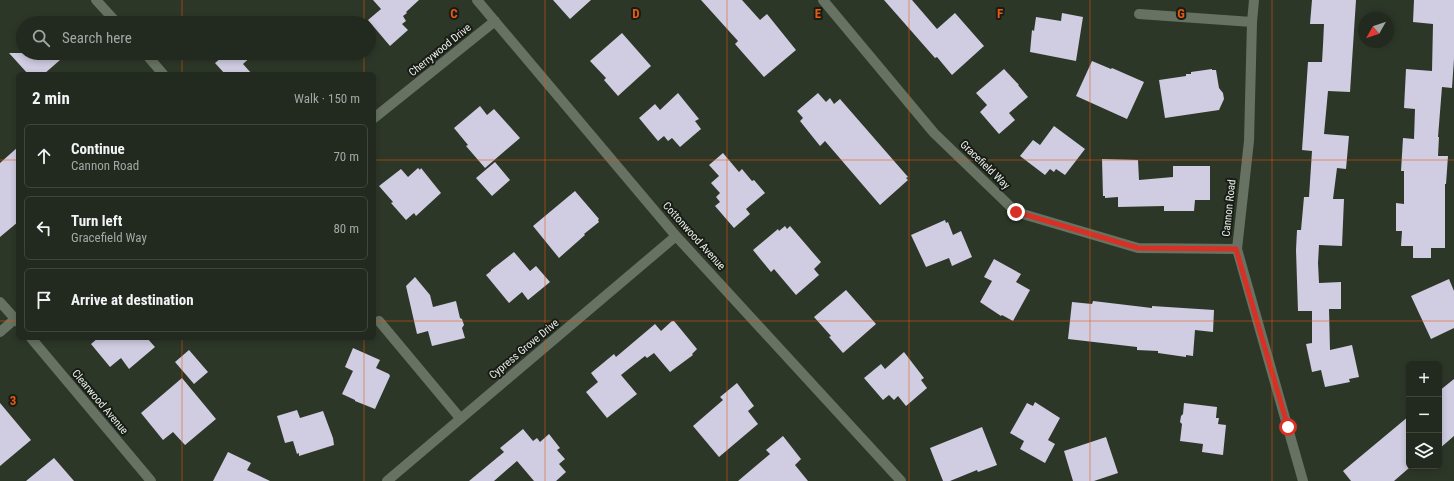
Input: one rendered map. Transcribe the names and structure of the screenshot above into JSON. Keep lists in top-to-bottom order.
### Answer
{
  "streets": {
    "street": [
      "Cherrywood Drive",
      "Gracefield Way",
      "Cannon Road",
      "Cottonwood Avenue",
      "Cypress Grove Drive",
      "Clearwood Avenue"
    ]
  },
  "crossings": [
    ["Cherrywood Drive", "Cottonwood Avenue"],
    ["Gracefield Way", "Cannon Road"],
    ["Cottonwood Avenue", "Cypress Grove Drive"]
  ],
  "north": "bottom left",
  "page": {
    "search": "Search here",
    "heading": ["2 min", "Walk · 150 m"],
    "list": [
      ["Continue", "Cannon Road", "70 m"],
      ["Turn left", "Gracefield Way", "80 m"],
      "Arrive at destination"
    ],
    "map_buttons": ["+", "−"]
  },
  "grid": {
    "columns": [
      "C",
      "D",
      "E",
      "F",
      "G"
    ],
    "rows": ["3"]
  }
}
